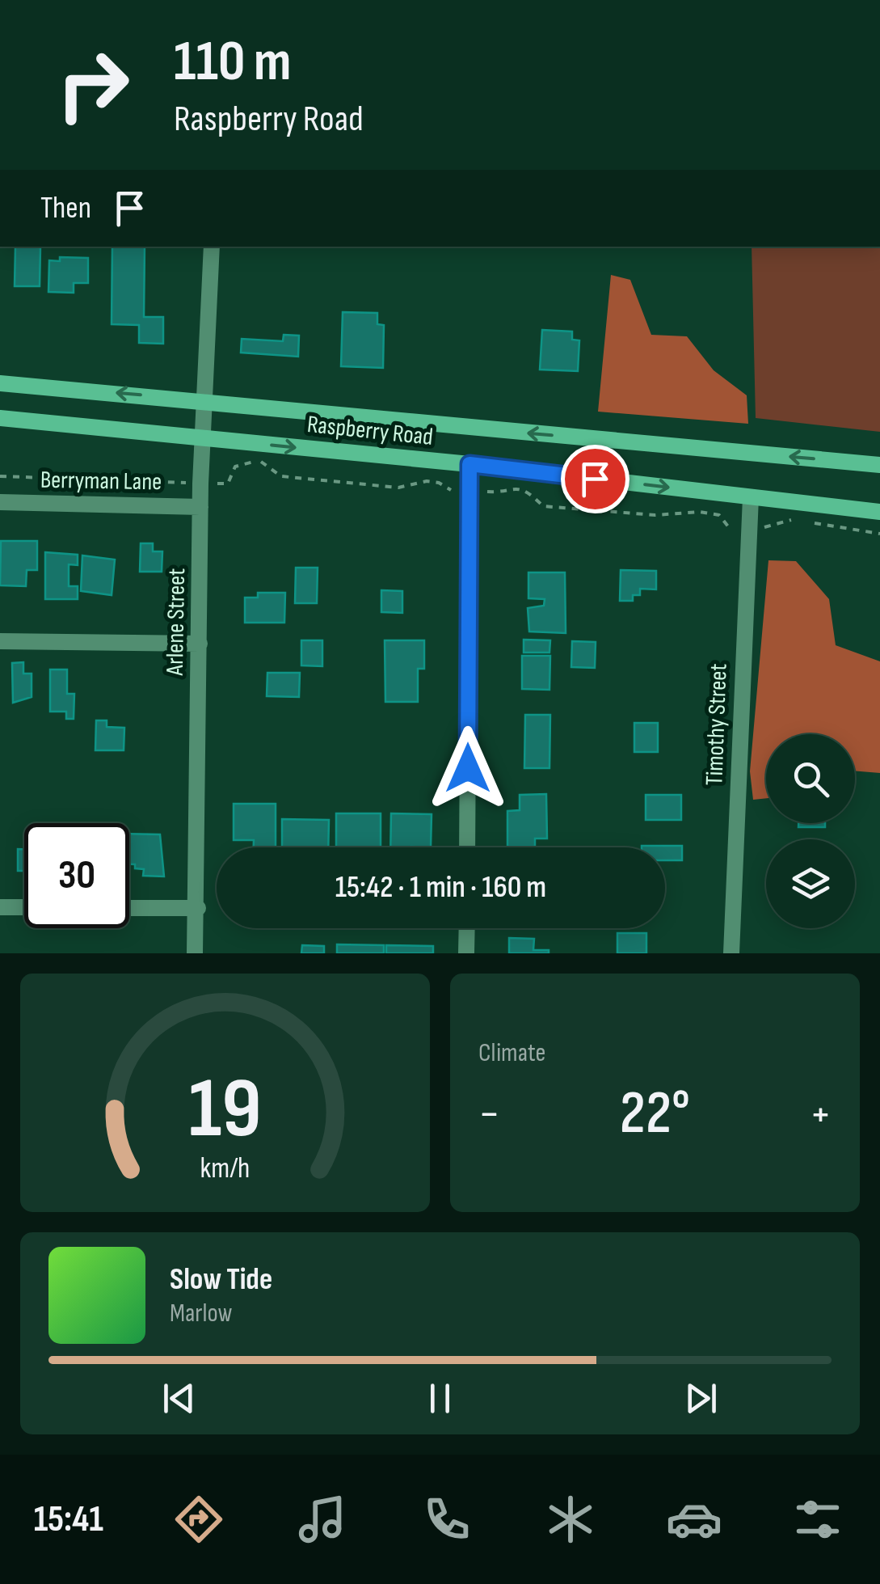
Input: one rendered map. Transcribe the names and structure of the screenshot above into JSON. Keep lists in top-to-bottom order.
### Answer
{
  "streets": {
    "main road": ["Raspberry Road"],
    "street": ["Berryman Lane", "Arlene Street", "Timothy Street"]
  },
  "crossings": [
    ["Raspberry Road", "Arlene Street"],
    ["Raspberry Road", "Timothy Street"],
    ["Berryman Lane", "Arlene Street"]
  ],
  "page": {
    "turn": ["110 m", "Raspberry Road"],
    "then": "Then",
    "limit": "30",
    "trip": "15:42 · 1 min · 160 m",
    "tile": "Climate",
    "heat": ["−", "22°", "+"],
    "song": ["Slow Tide", "Marlow"],
    "tabs": "15:41",
    "gauge": ["19", "km/h"]
  }
}
